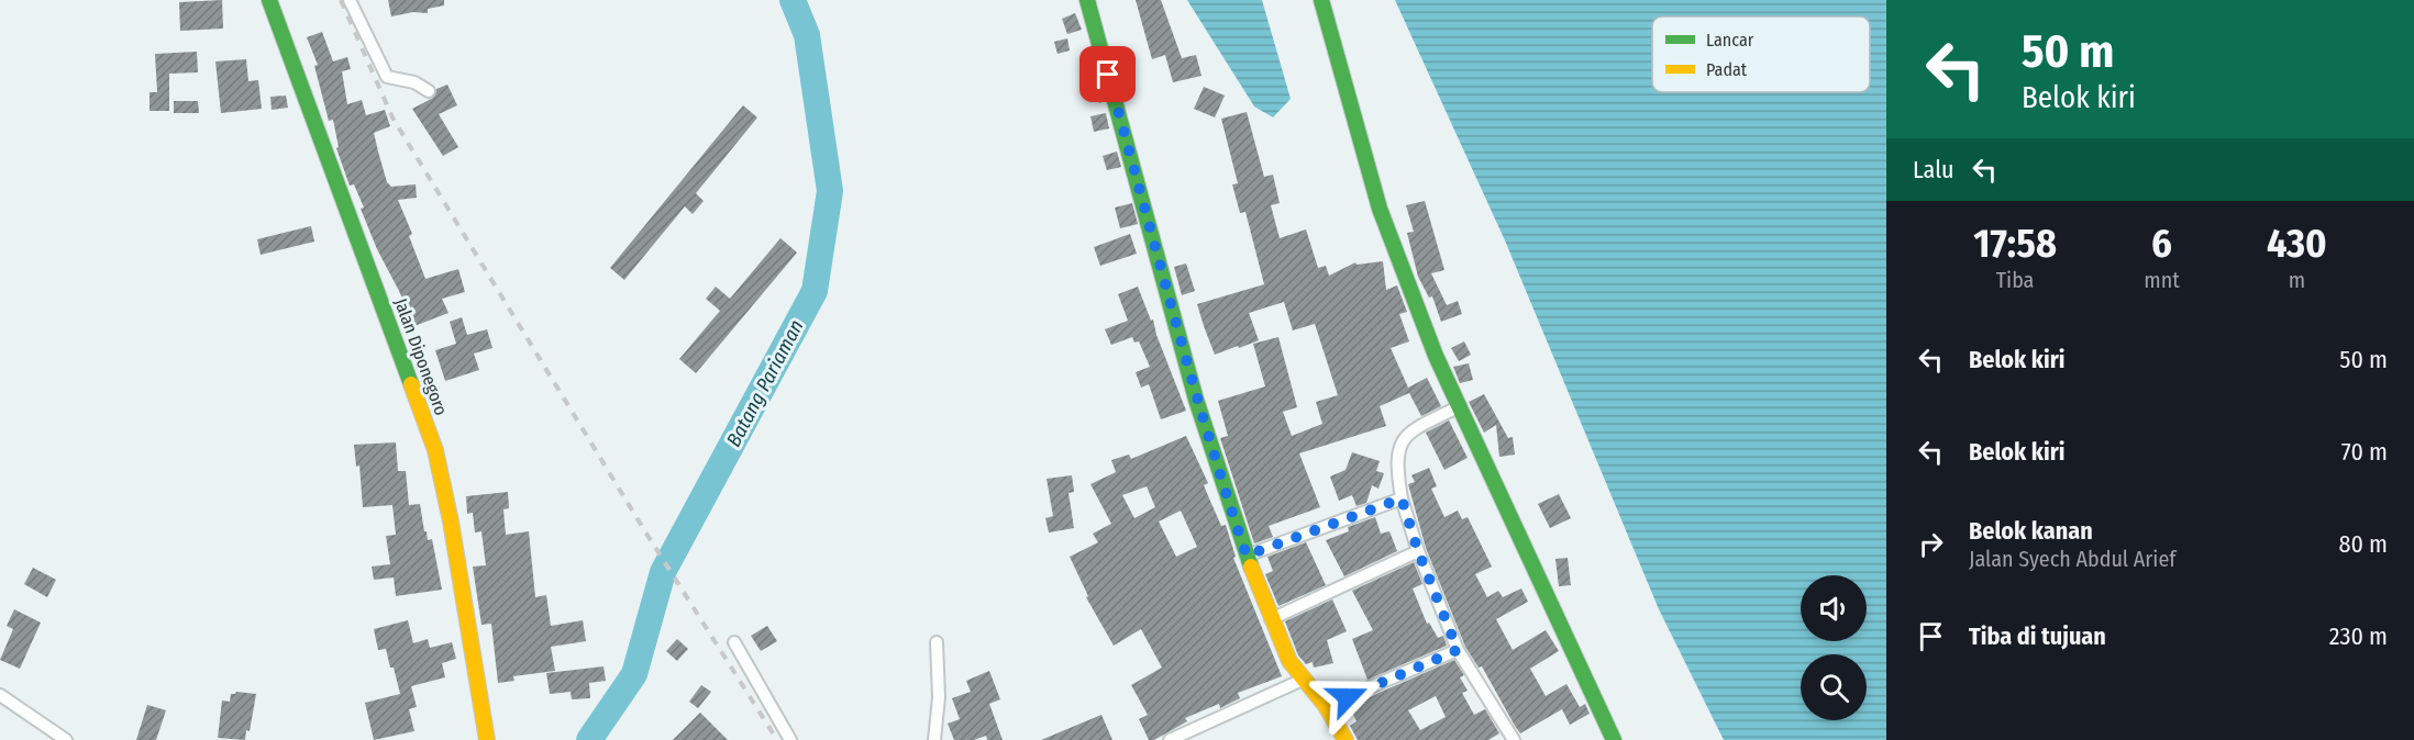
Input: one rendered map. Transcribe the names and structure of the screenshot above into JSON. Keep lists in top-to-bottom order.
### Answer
{
  "streets": {
    "street": ["Jalan Diponegoro"]
  },
  "water": ["Batang Pariaman"],
  "legend": ["Lancar", "Padat"],
  "page": {
    "turn": ["50 m", "Belok kiri"],
    "then": "Lalu",
    "eta": [
      "17:58",
      "Tiba",
      "6",
      "mnt",
      "430",
      "m"
    ],
    "list": [
      {
        "name": "Belok kiri",
        "value": "50 m"
      },
      {
        "name": "Belok kiri",
        "value": "70 m"
      },
      {
        "name": "Belok kanan",
        "note": "Jalan Syech Abdul Arief",
        "value": "80 m"
      },
      {
        "name": "Tiba di tujuan",
        "value": "230 m"
      }
    ]
  }
}
